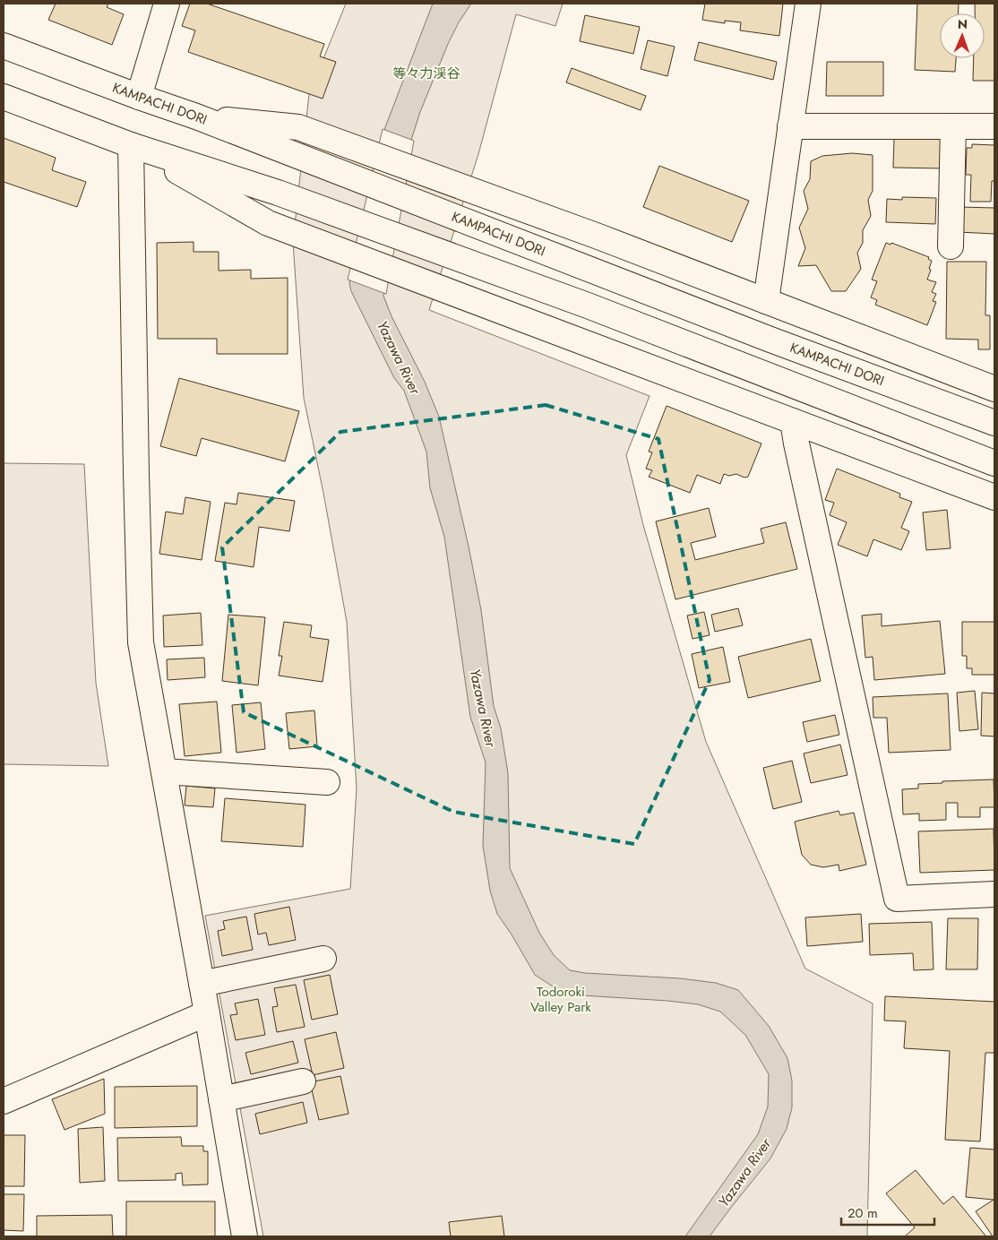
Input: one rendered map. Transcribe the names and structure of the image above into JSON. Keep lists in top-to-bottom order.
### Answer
{
  "streets": {
    "main road": ["KAMPACHI DORI"]
  },
  "water": ["Yazawa River"],
  "parks": ["等々力渓谷", "Todoroki Valley Park"],
  "scale_bar": "20 m",
  "north": "top"
}
